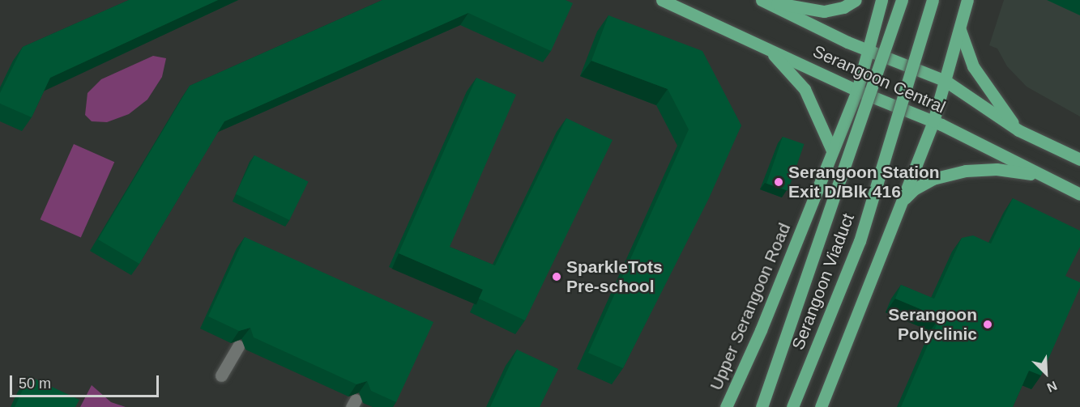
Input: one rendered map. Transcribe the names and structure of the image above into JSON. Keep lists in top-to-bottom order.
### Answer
{
  "streets": {
    "main road": ["Serangoon Central", "Serangoon Viaduct", "Upper Serangoon Road"]
  },
  "crossings": [
    ["Serangoon Central", "Upper Serangoon Road"]
  ],
  "places": ["Serangoon Station Exit D/Blk 416", "SparkleTots Pre-school", "Serangoon Polyclinic"],
  "scale_bar": "50 m",
  "north": "bottom right"
}
